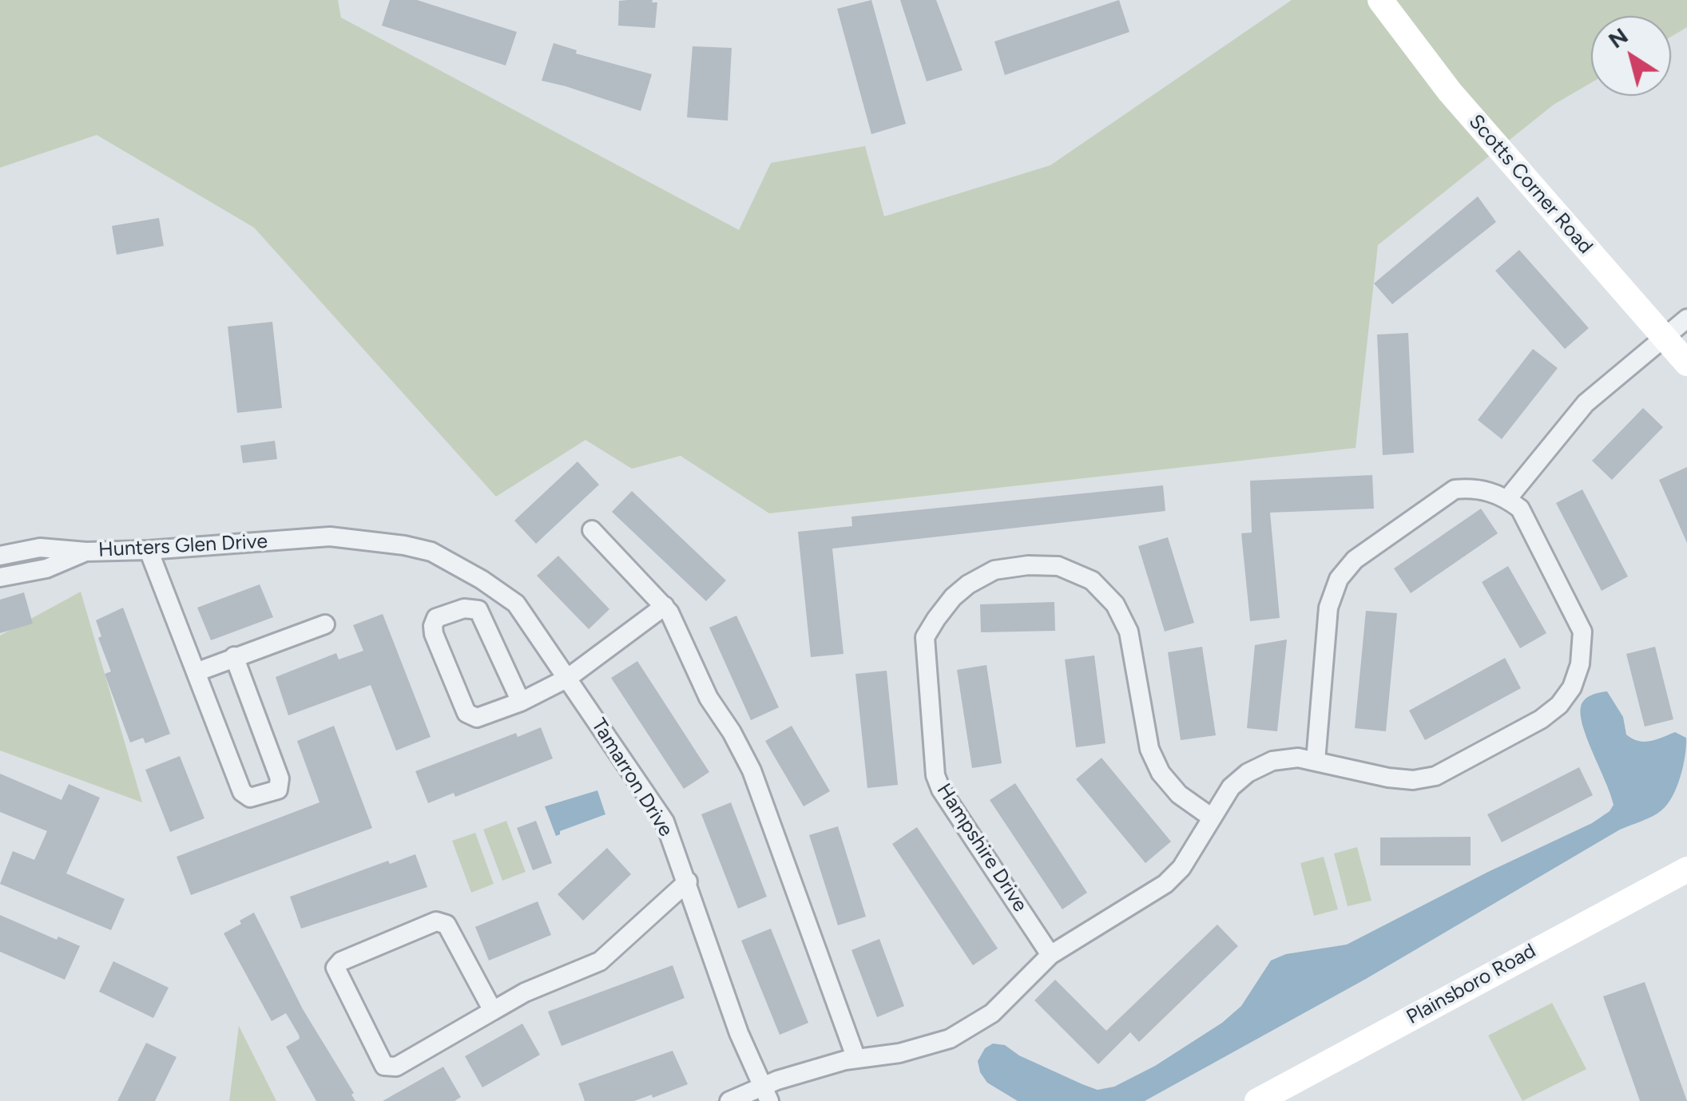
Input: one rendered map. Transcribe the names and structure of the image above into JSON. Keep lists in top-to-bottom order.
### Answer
{
  "streets": {
    "street": [
      "Scotts Corner Road",
      "Hunters Glen Drive",
      "Tamarron Drive",
      "Hampshire Drive",
      "Plainsboro Road"
    ]
  },
  "crossings": [
    ["Hunters Glen Drive", "Tamarron Drive"]
  ],
  "north": "top left"
}
